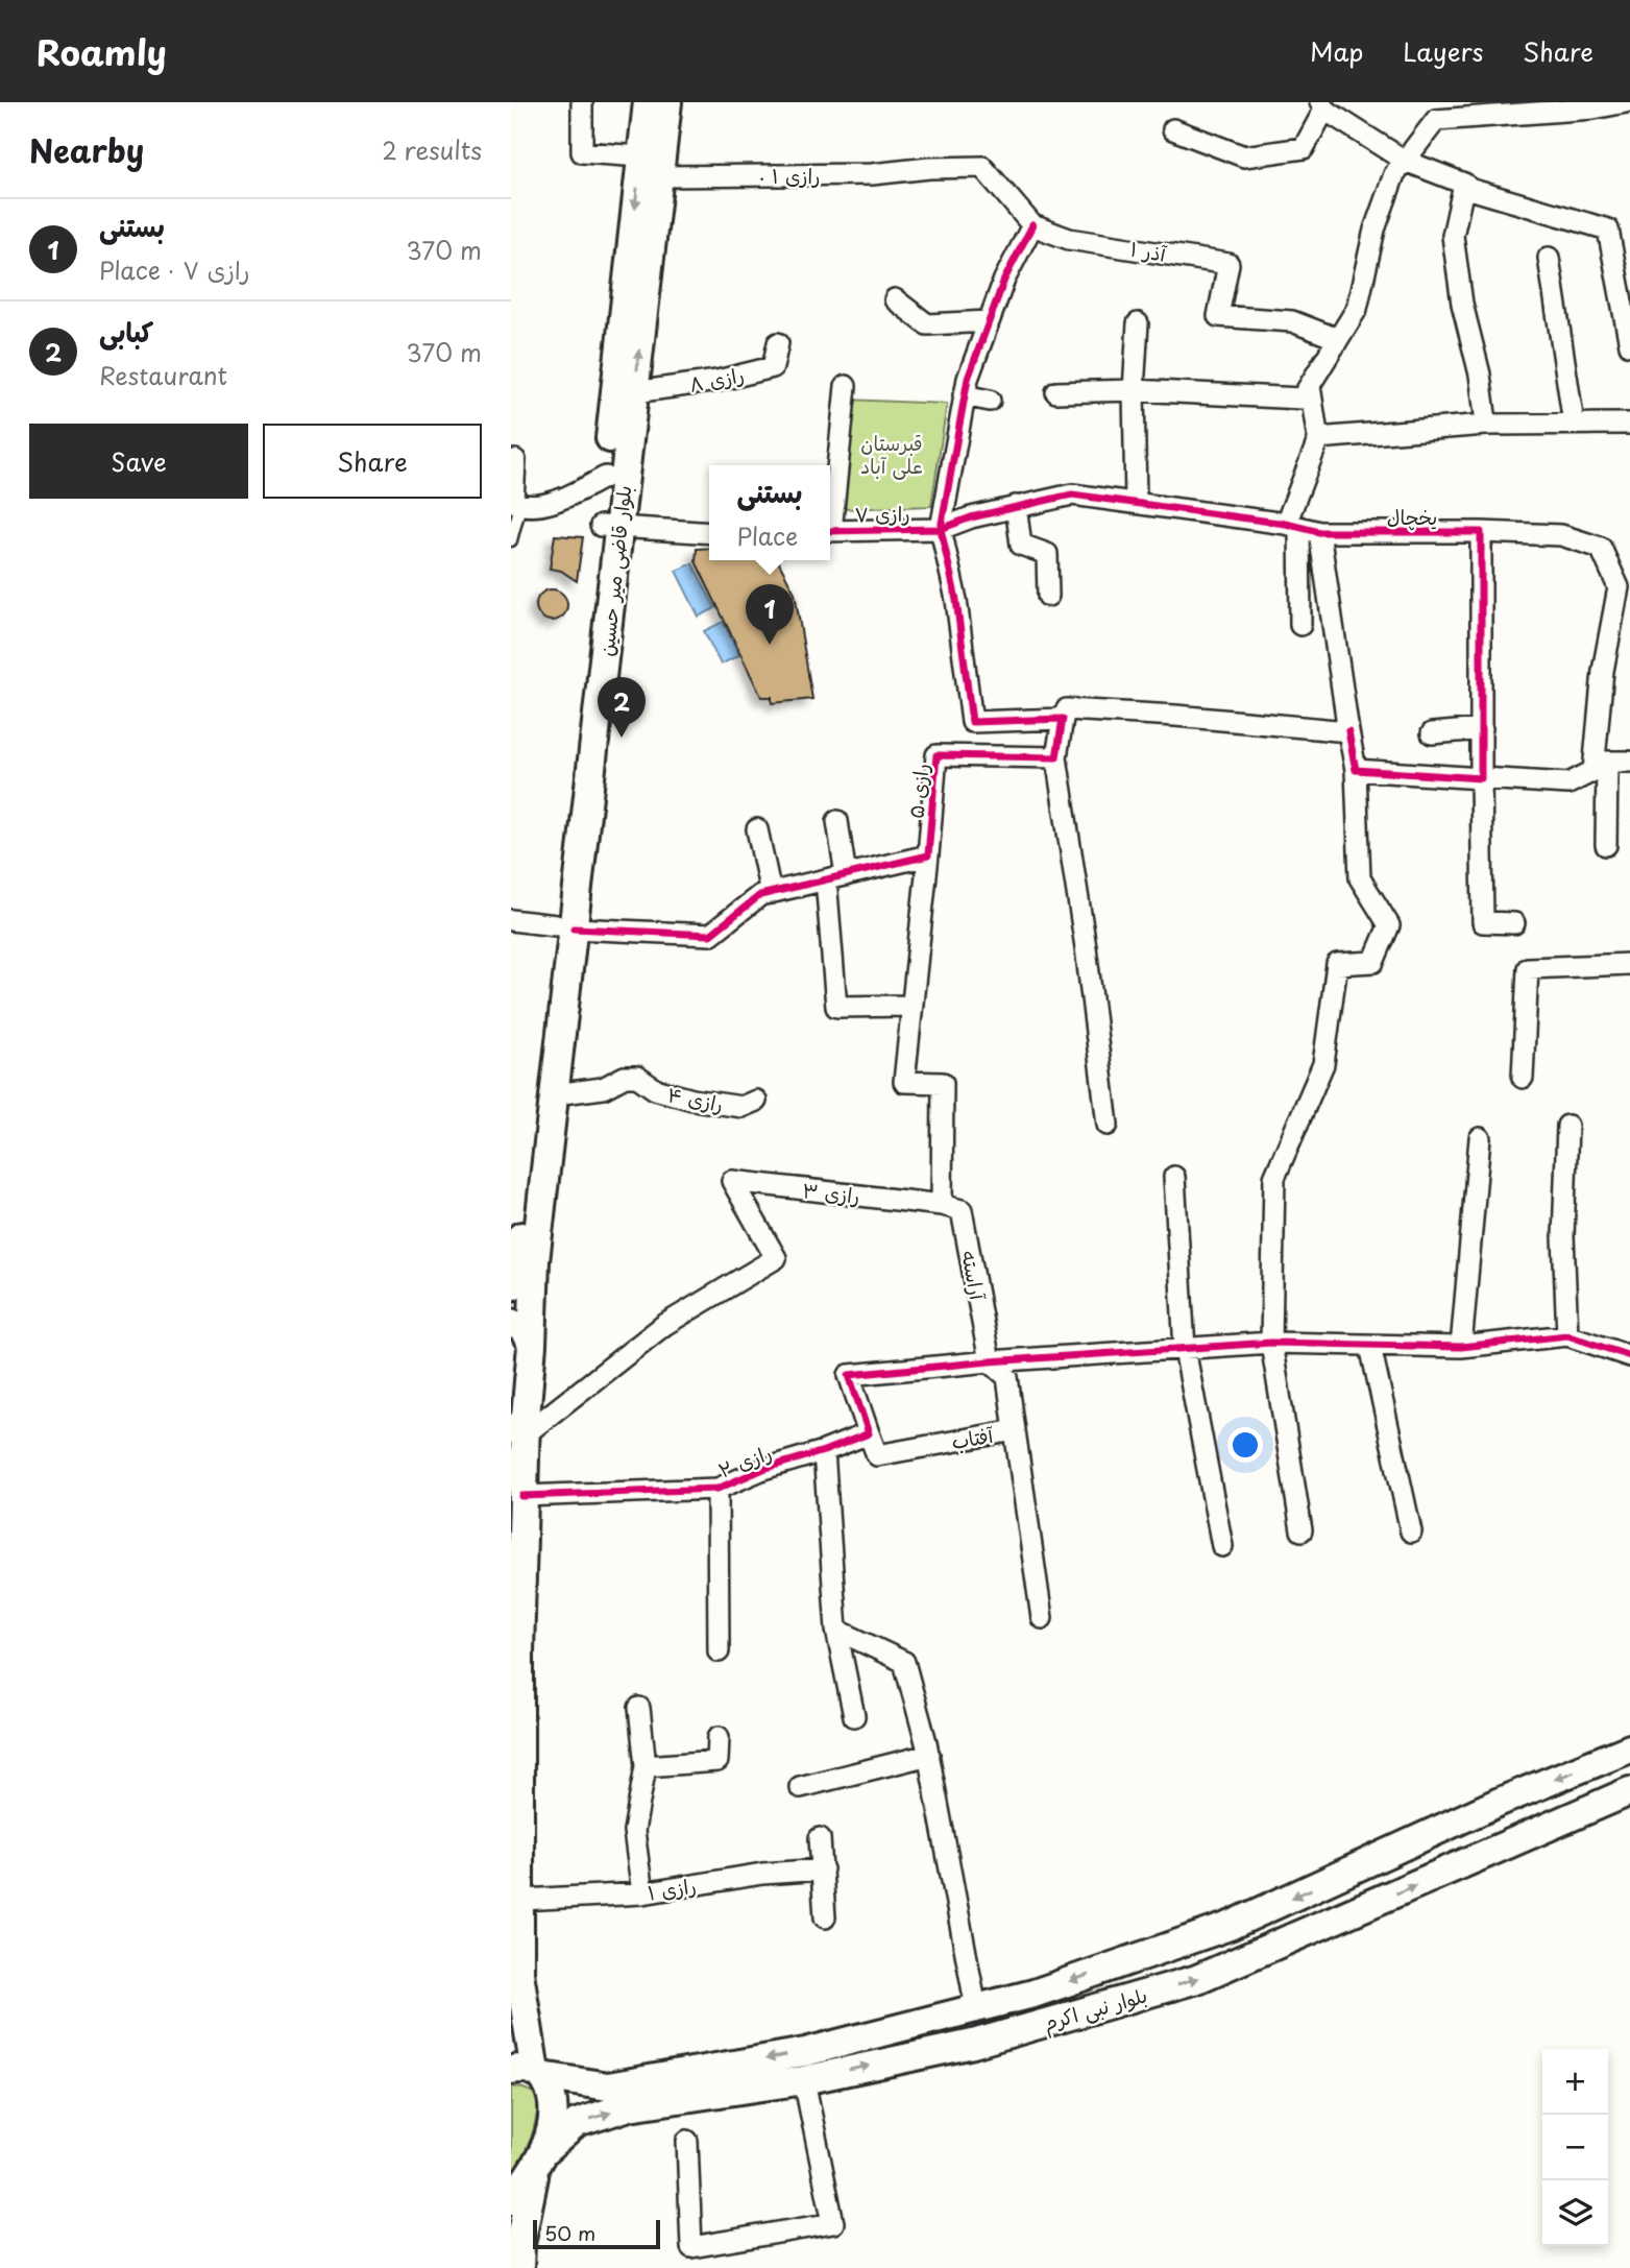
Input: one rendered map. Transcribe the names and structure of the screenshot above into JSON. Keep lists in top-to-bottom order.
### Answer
{
  "streets": {
    "main road": ["بلوار قاضی میر حسین", "بلوار نبی اکرم"],
    "street": [
      "رازی ۱ ۰",
      "آذر ۱",
      "رازی ۸",
      "رازی ۷",
      "یخچال",
      "رازی ۵",
      "رازی ۴",
      "رازی ۳",
      "آراسته",
      "آفتاب",
      "رازی ۲",
      "رازی ۱"
    ]
  },
  "crossings": [
    ["رازی ۱ ۰", "آذر ۱"],
    ["رازی ۱ ۰", "بلوار قاضی میر حسین"],
    ["رازی ۸", "بلوار قاضی میر حسین"],
    ["رازی ۷", "یخچال"],
    ["بلوار قاضی میر حسین", "رازی ۴"],
    ["بلوار قاضی میر حسین", "رازی ۳"],
    ["رازی ۳", "آراسته"],
    ["آراسته", "آفتاب"],
    ["آفتاب", "رازی ۲"]
  ],
  "parks": ["قبرستان علی آباد"],
  "scale_bar": "50 m",
  "page": {
    "header": "Roamly",
    "nav": ["Map", "Layers", "Share"],
    "heading": ["Nearby", "2 results"],
    "list": [
      {
        "mark": "1",
        "name": "بستنی",
        "note": "Place · رازی ۷",
        "value": "370 m"
      },
      {
        "mark": "2",
        "name": "کبابی",
        "note": "Restaurant",
        "value": "370 m"
      }
    ],
    "buttons": ["Save", "Share"],
    "popup": ["بستنی", "Place"],
    "pins": ["1", "2"],
    "map_buttons": ["+", "−"],
    "scale": "50 m"
  }
}
